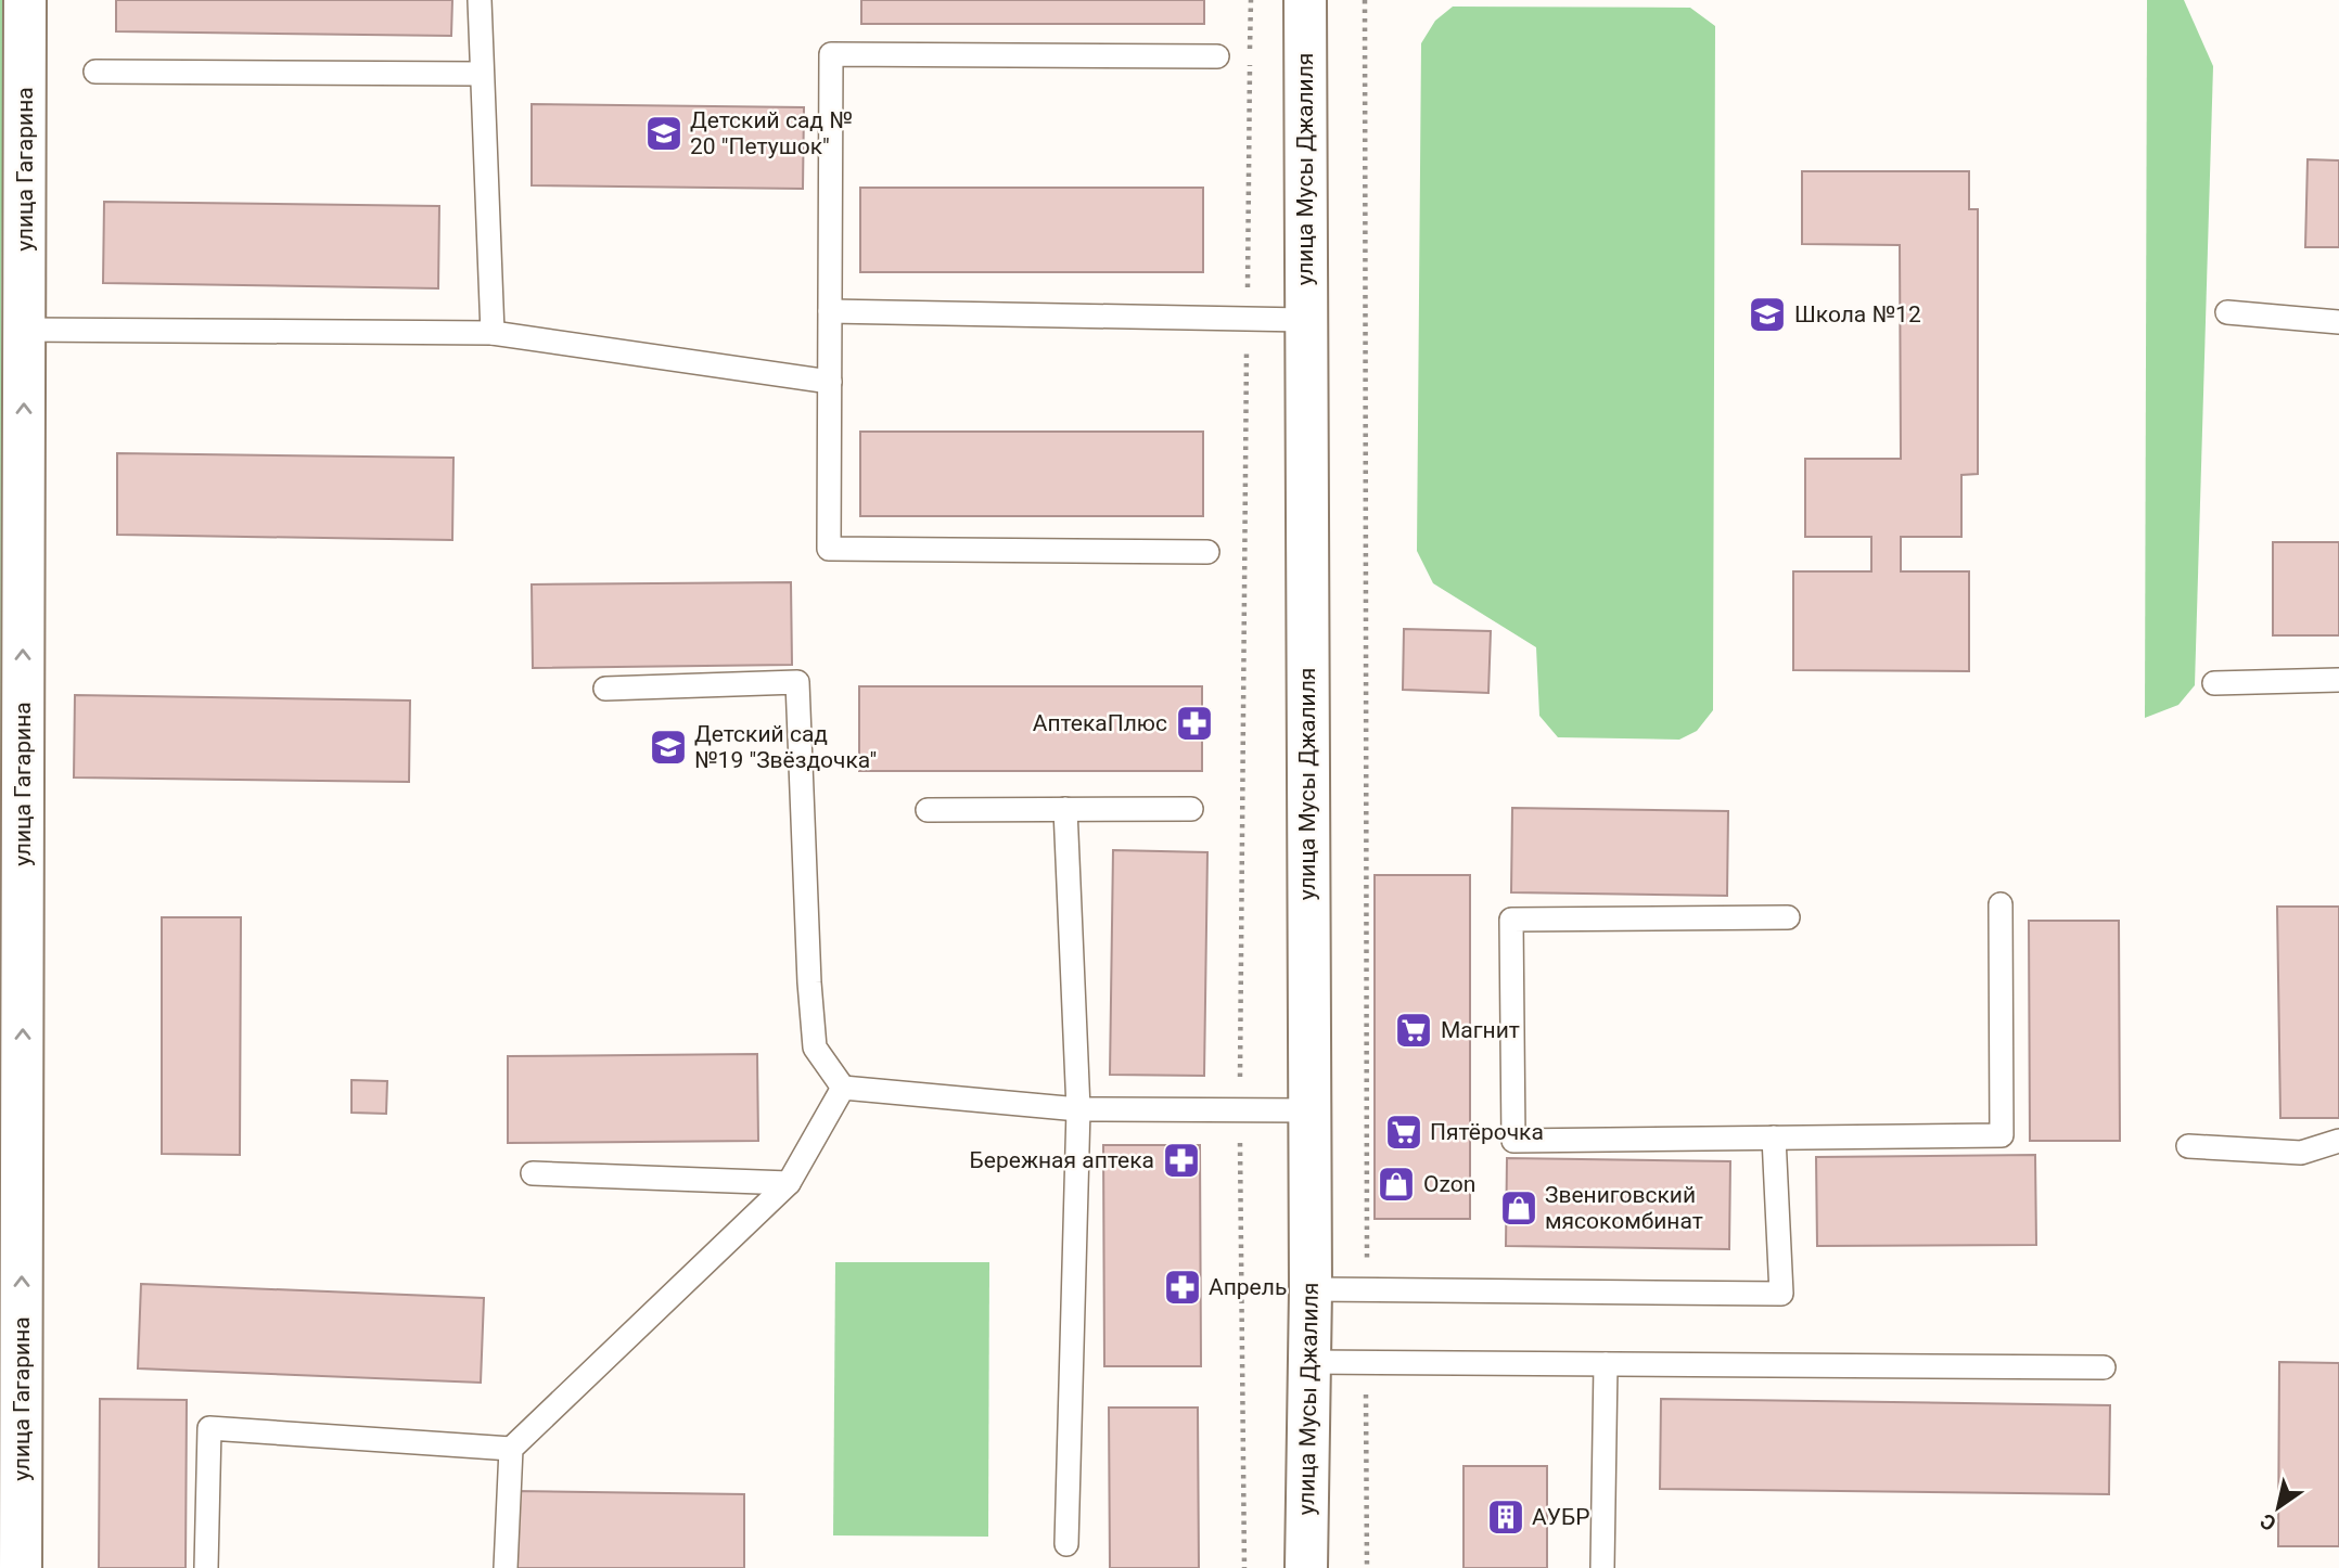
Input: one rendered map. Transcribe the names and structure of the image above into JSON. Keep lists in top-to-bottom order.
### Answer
{
  "streets": {
    "street": ["улица Гагарина", "улица Мусы Джалиля"]
  },
  "one_way": ["улица Гагарина"],
  "places": {
    "school or university": ["Детский сад № 20 \"Петушок\"", "Школа №12", "Детский сад №19 \"Звёздочка\""],
    "pharmacy": ["АптекаПлюс", "Бережная аптека", "Апрель"],
    "supermarket": ["Магнит", "Пятёрочка"],
    "shop": ["Ozon", "Звениговский мясокомбинат"],
    "building": ["АУБР"]
  },
  "north": "bottom left"
}
